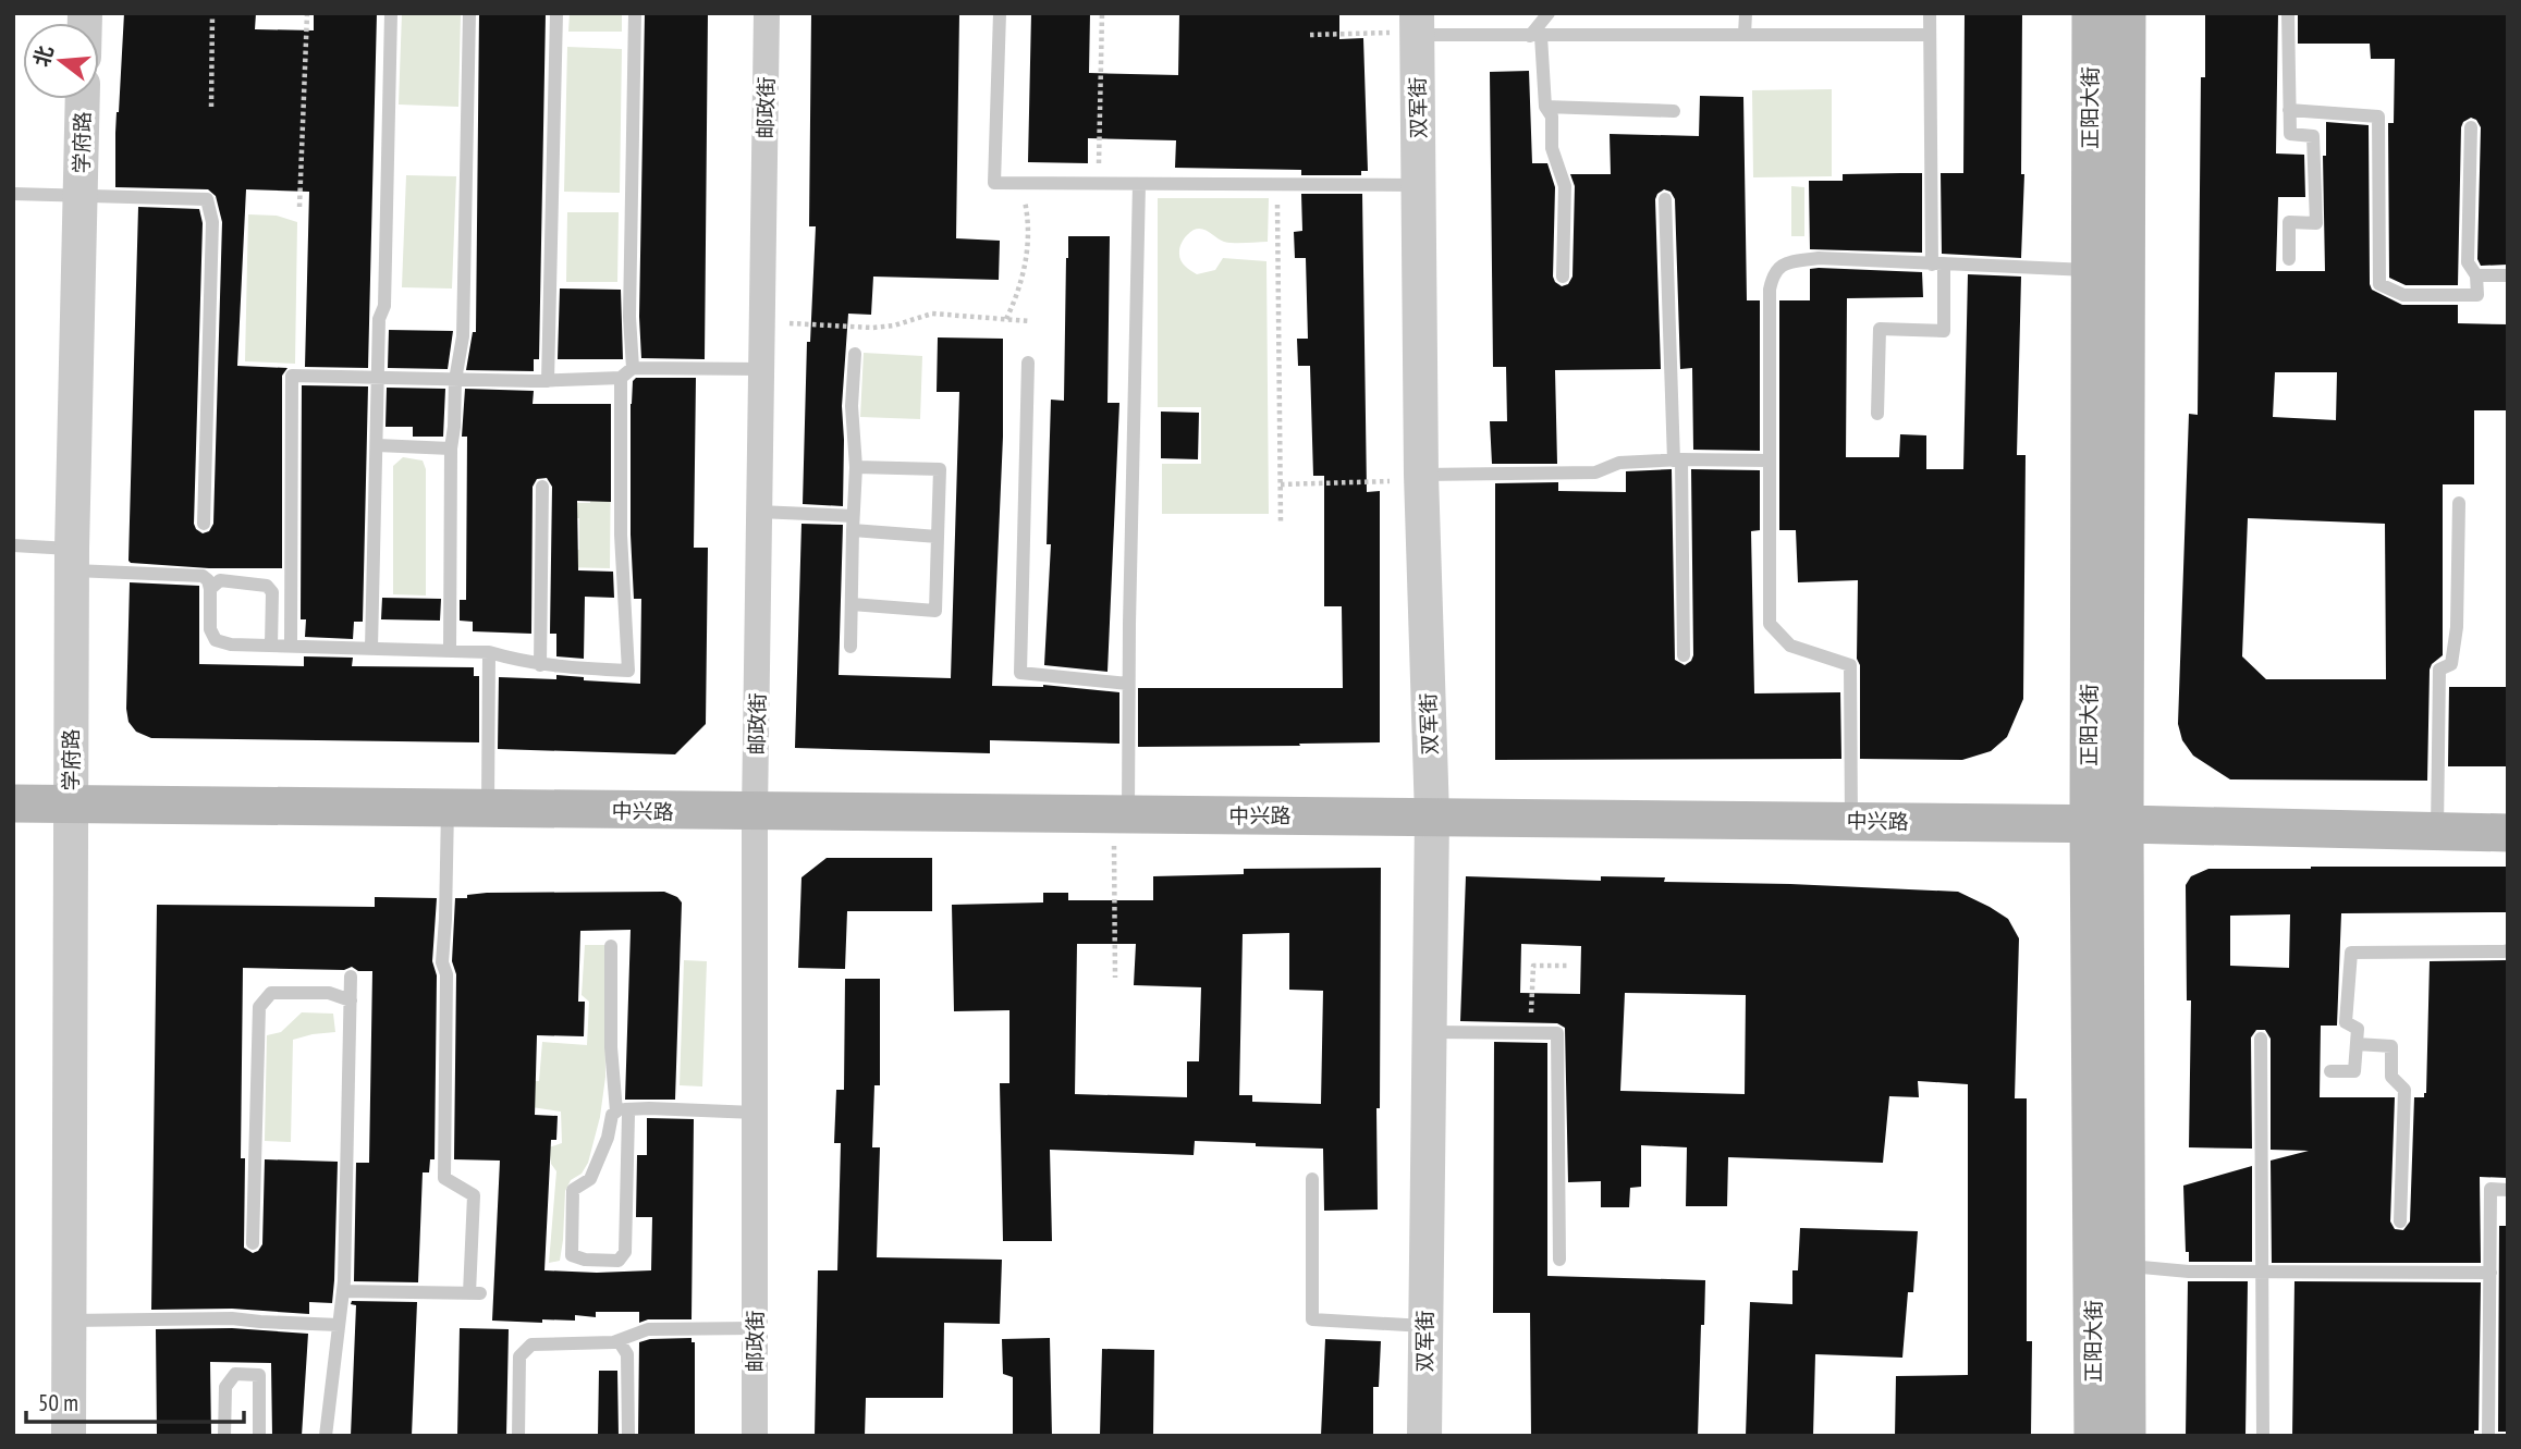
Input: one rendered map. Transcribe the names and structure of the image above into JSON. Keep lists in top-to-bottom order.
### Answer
{
  "streets": {
    "main road": ["正阳大街", "中兴路"],
    "street": ["邮政街", "双军街", "学府路"]
  },
  "crossings": [
    ["邮政街", "中兴路"],
    ["双军街", "中兴路"],
    ["正阳大街", "中兴路"],
    ["学府路", "中兴路"]
  ],
  "scale_bar": "50 m",
  "north": "left"
}
